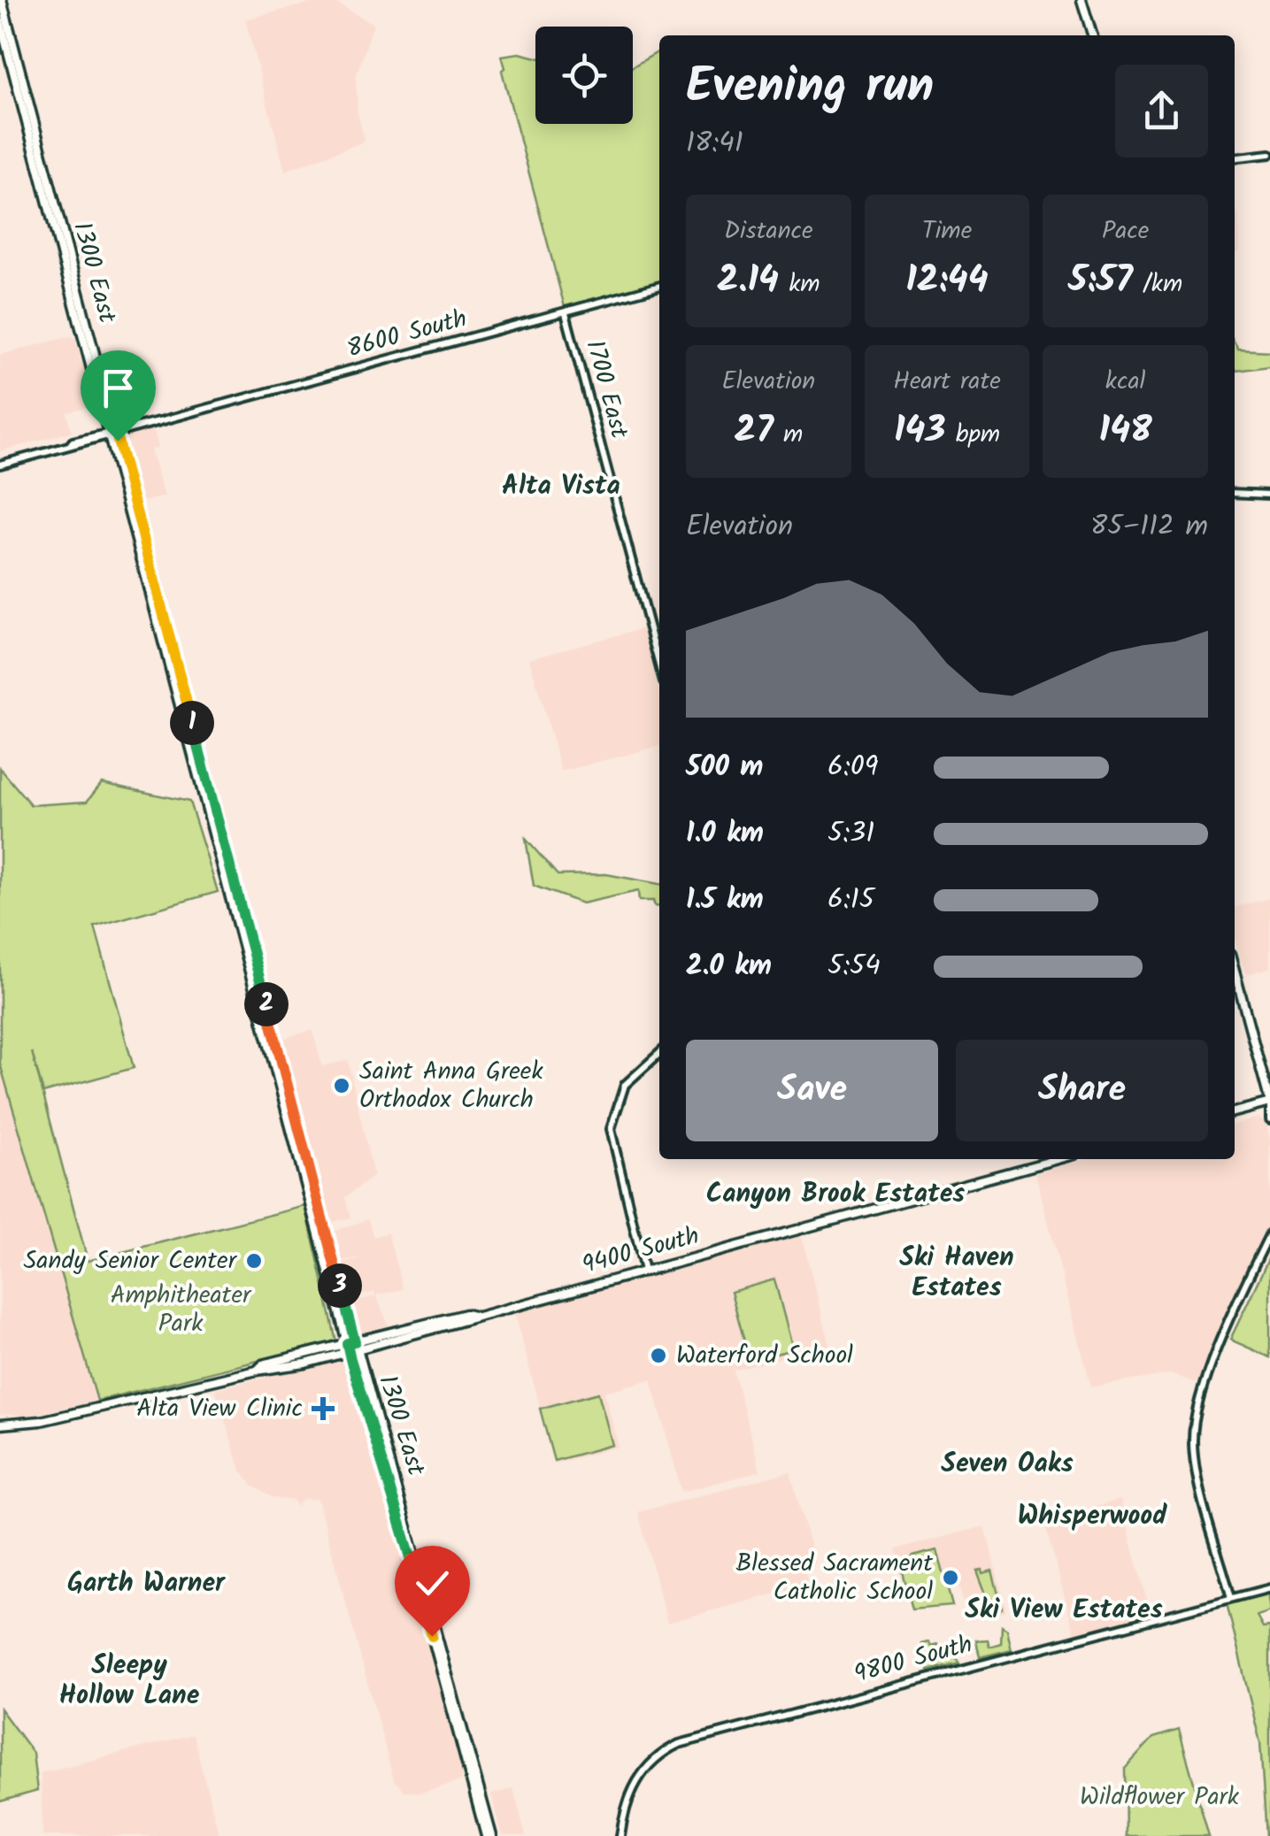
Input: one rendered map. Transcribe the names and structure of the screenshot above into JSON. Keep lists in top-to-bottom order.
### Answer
{
  "streets": {
    "main road": ["1300 East", "9400 South"],
    "street": ["8600 South", "1700 East", "9800 South"]
  },
  "crossings": [
    ["1300 East", "8600 South"],
    ["1300 East", "9400 South"],
    ["8600 South", "1700 East"]
  ],
  "districts": [
    "Alta Vista",
    "Canyon Brook Estates",
    "Ski Haven Estates",
    "Seven Oaks",
    "Whisperwood",
    "Garth Warner",
    "Ski View Estates",
    "Sleepy Hollow Lane"
  ],
  "parks": ["Amphitheater Park", "Wildflower Park"],
  "places": {
    "other": [
      "Saint Anna Greek Orthodox Church",
      "Sandy Senior Center",
      "Waterford School",
      "Blessed Sacrament Catholic School"
    ],
    "health": ["Alta View Clinic"]
  },
  "page": {
    "heading": ["Evening run", "18:41"],
    "stats": [
      ["Distance", "2.14 km"],
      ["Time", "12:44"],
      ["Pace", "5:57 /km"],
      ["Elevation", "27 m"],
      ["Heart rate", "143 bpm"],
      ["kcal", "148"]
    ],
    "chart": ["Elevation", "85–112 m"],
    "pins": ["1", "2", "3"],
    "list": [
      {
        "name": "500 m",
        "note": "6:09"
      },
      {
        "name": "1.0 km",
        "note": "5:31"
      },
      {
        "name": "1.5 km",
        "note": "6:15"
      },
      {
        "name": "2.0 km",
        "note": "5:54"
      }
    ],
    "buttons": ["Save", "Share"]
  }
}
